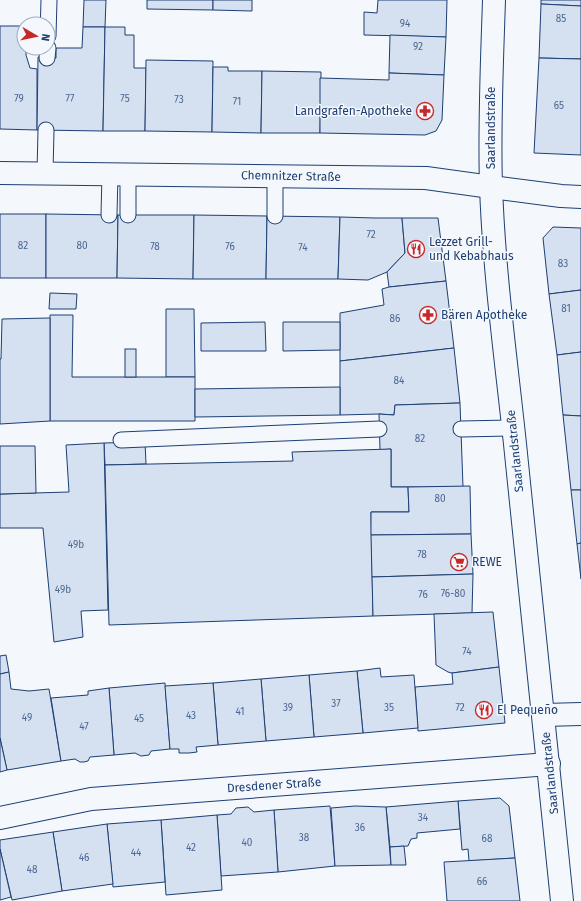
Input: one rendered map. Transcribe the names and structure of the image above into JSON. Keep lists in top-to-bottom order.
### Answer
{
  "streets": {
    "street": ["Saarlandstraße", "Chemnitzer Straße", "Dresdener Straße"]
  },
  "crossings": [
    ["Saarlandstraße", "Chemnitzer Straße"],
    ["Saarlandstraße", "Dresdener Straße"]
  ],
  "places": {
    "pharmacy": ["Landgrafen-Apotheke", "Bären Apotheke"],
    "restaurant": ["Lezzet Grill- und Kebabhaus", "El Pequeño"],
    "supermarket": ["REWE"]
  },
  "house_numbers": [
    "85",
    "94",
    "92",
    "79",
    "77",
    "75",
    "73",
    "71",
    "65",
    "72",
    "82",
    "80",
    "78",
    "76",
    "74",
    "83",
    "81",
    "86",
    "84",
    "82",
    "80",
    "49b",
    "78",
    "49b",
    "76-80",
    "76",
    "74",
    "37",
    "39",
    "35",
    "72",
    "41",
    "43",
    "49",
    "45",
    "47",
    "34",
    "36",
    "38",
    "68",
    "40",
    "42",
    "44",
    "46",
    "48",
    "66"
  ],
  "north": "right"
}
